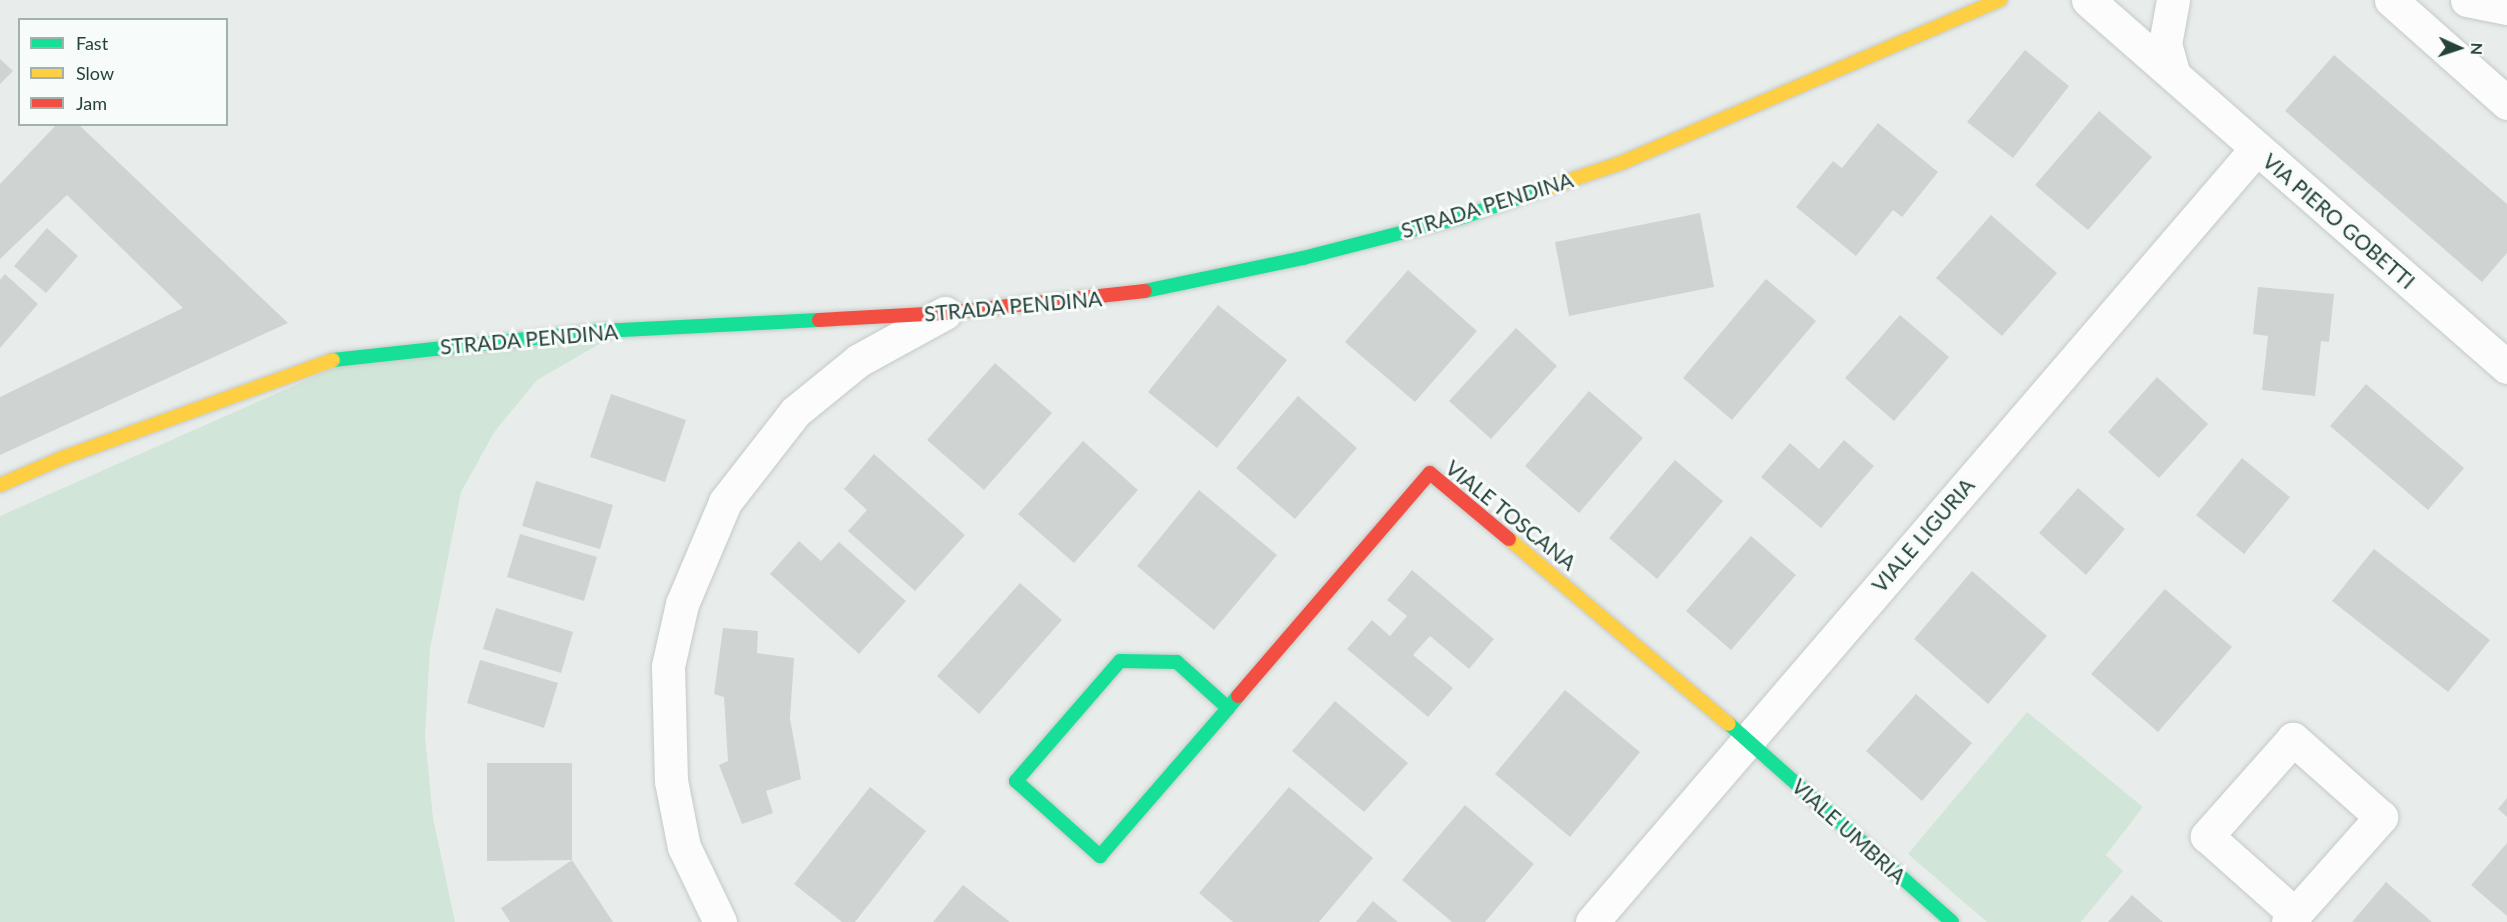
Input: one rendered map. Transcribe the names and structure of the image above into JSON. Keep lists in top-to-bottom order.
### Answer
{
  "streets": {
    "street": [
      "STRADA PENDINA",
      "VIA PIERO GOBETTI",
      "VIALE TOSCANA",
      "VIALE LIGURIA",
      "VIALE UMBRIA"
    ]
  },
  "crossings": [
    ["VIA PIERO GOBETTI", "VIALE LIGURIA"],
    ["VIALE TOSCANA", "VIALE LIGURIA"],
    ["VIALE TOSCANA", "VIALE UMBRIA"],
    ["VIALE LIGURIA", "VIALE UMBRIA"]
  ],
  "legend": ["Fast", "Slow", "Jam"],
  "north": "right"
}
